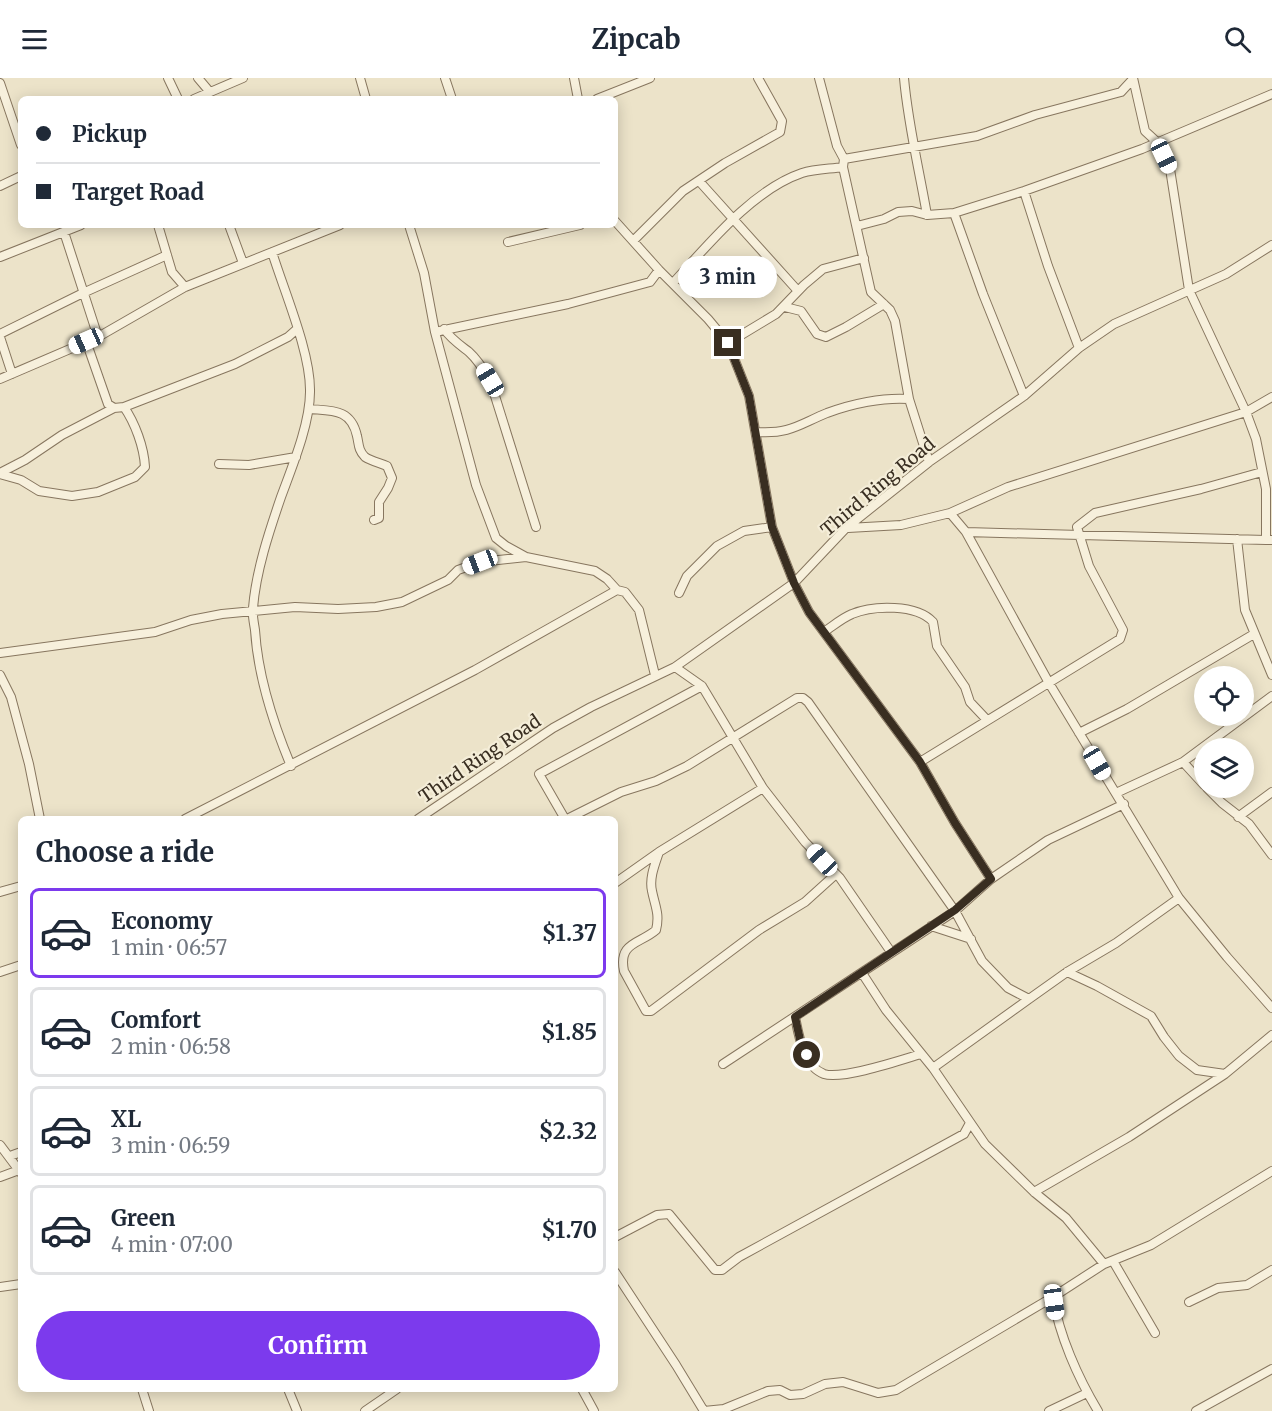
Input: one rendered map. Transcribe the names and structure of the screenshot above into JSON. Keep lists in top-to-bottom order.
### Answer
{
  "streets": {
    "street": ["Third Ring Road"]
  },
  "page": {
    "header": "Zipcab",
    "banner": ["Pickup", "Target Road"],
    "bubble": "3 min",
    "heading": "Choose a ride",
    "list": [
      {
        "name": "Economy",
        "note": "1 min · 06:57",
        "value": "$1.37"
      },
      {
        "name": "Comfort",
        "note": "2 min · 06:58",
        "value": "$1.85"
      },
      {
        "name": "XL",
        "note": "3 min · 06:59",
        "value": "$2.32"
      },
      {
        "name": "Green",
        "note": "4 min · 07:00",
        "value": "$1.70"
      }
    ],
    "buttons": "Confirm"
  }
}
